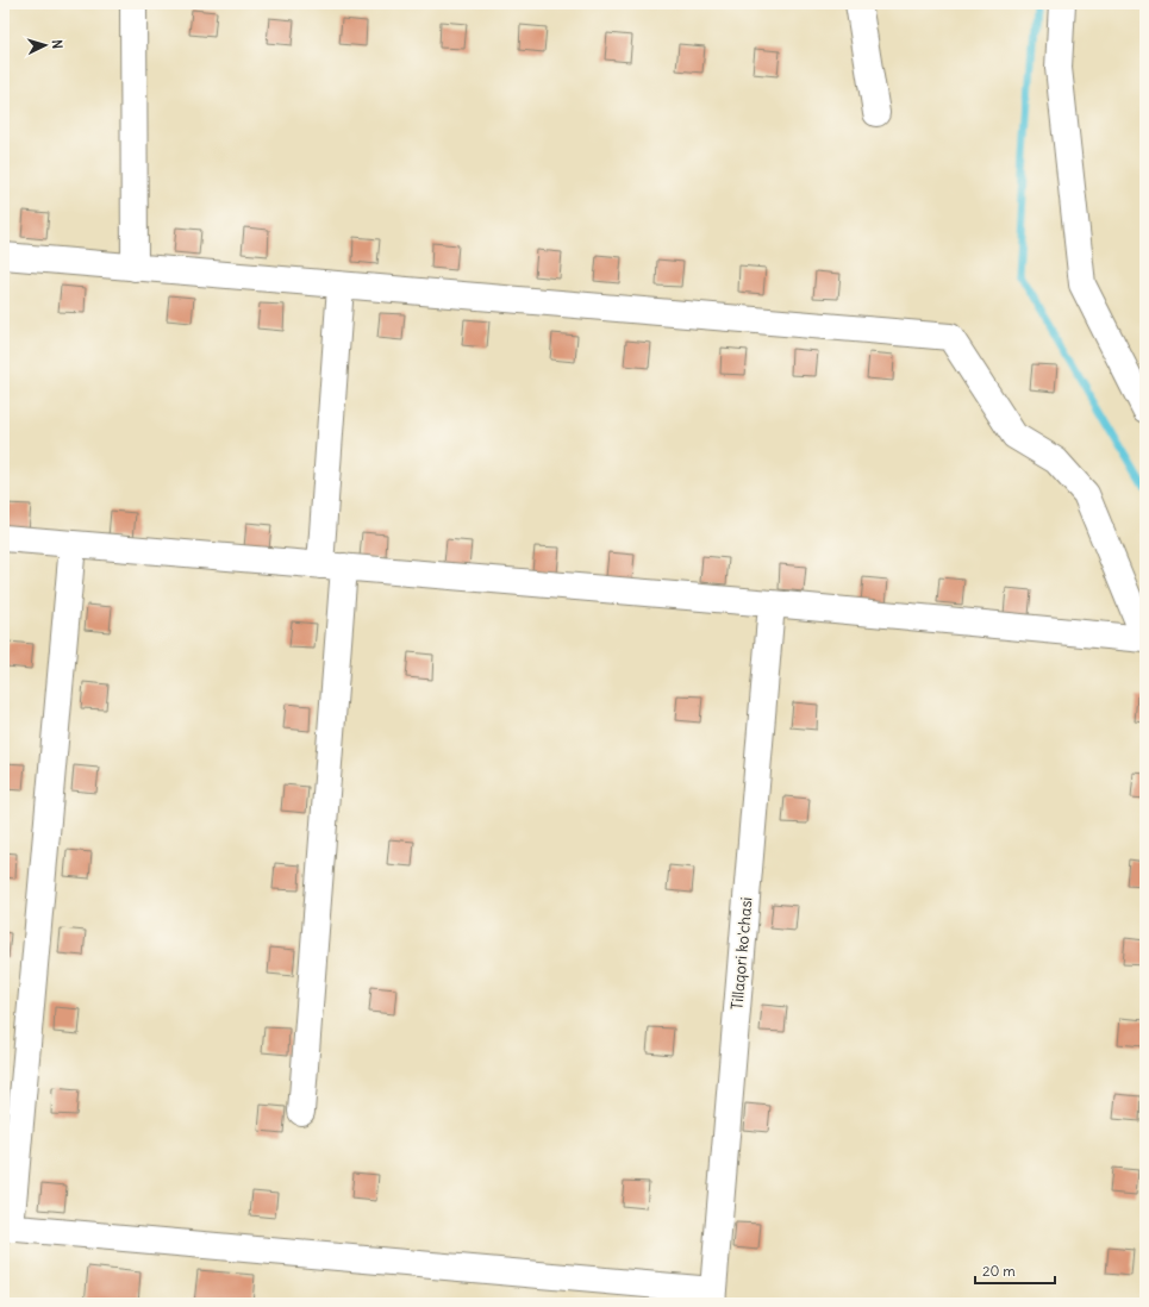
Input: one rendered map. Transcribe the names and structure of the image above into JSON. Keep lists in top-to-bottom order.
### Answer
{
  "streets": {
    "street": ["Tillaqori ko'chasi"]
  },
  "scale_bar": "20 m",
  "north": "right"
}
